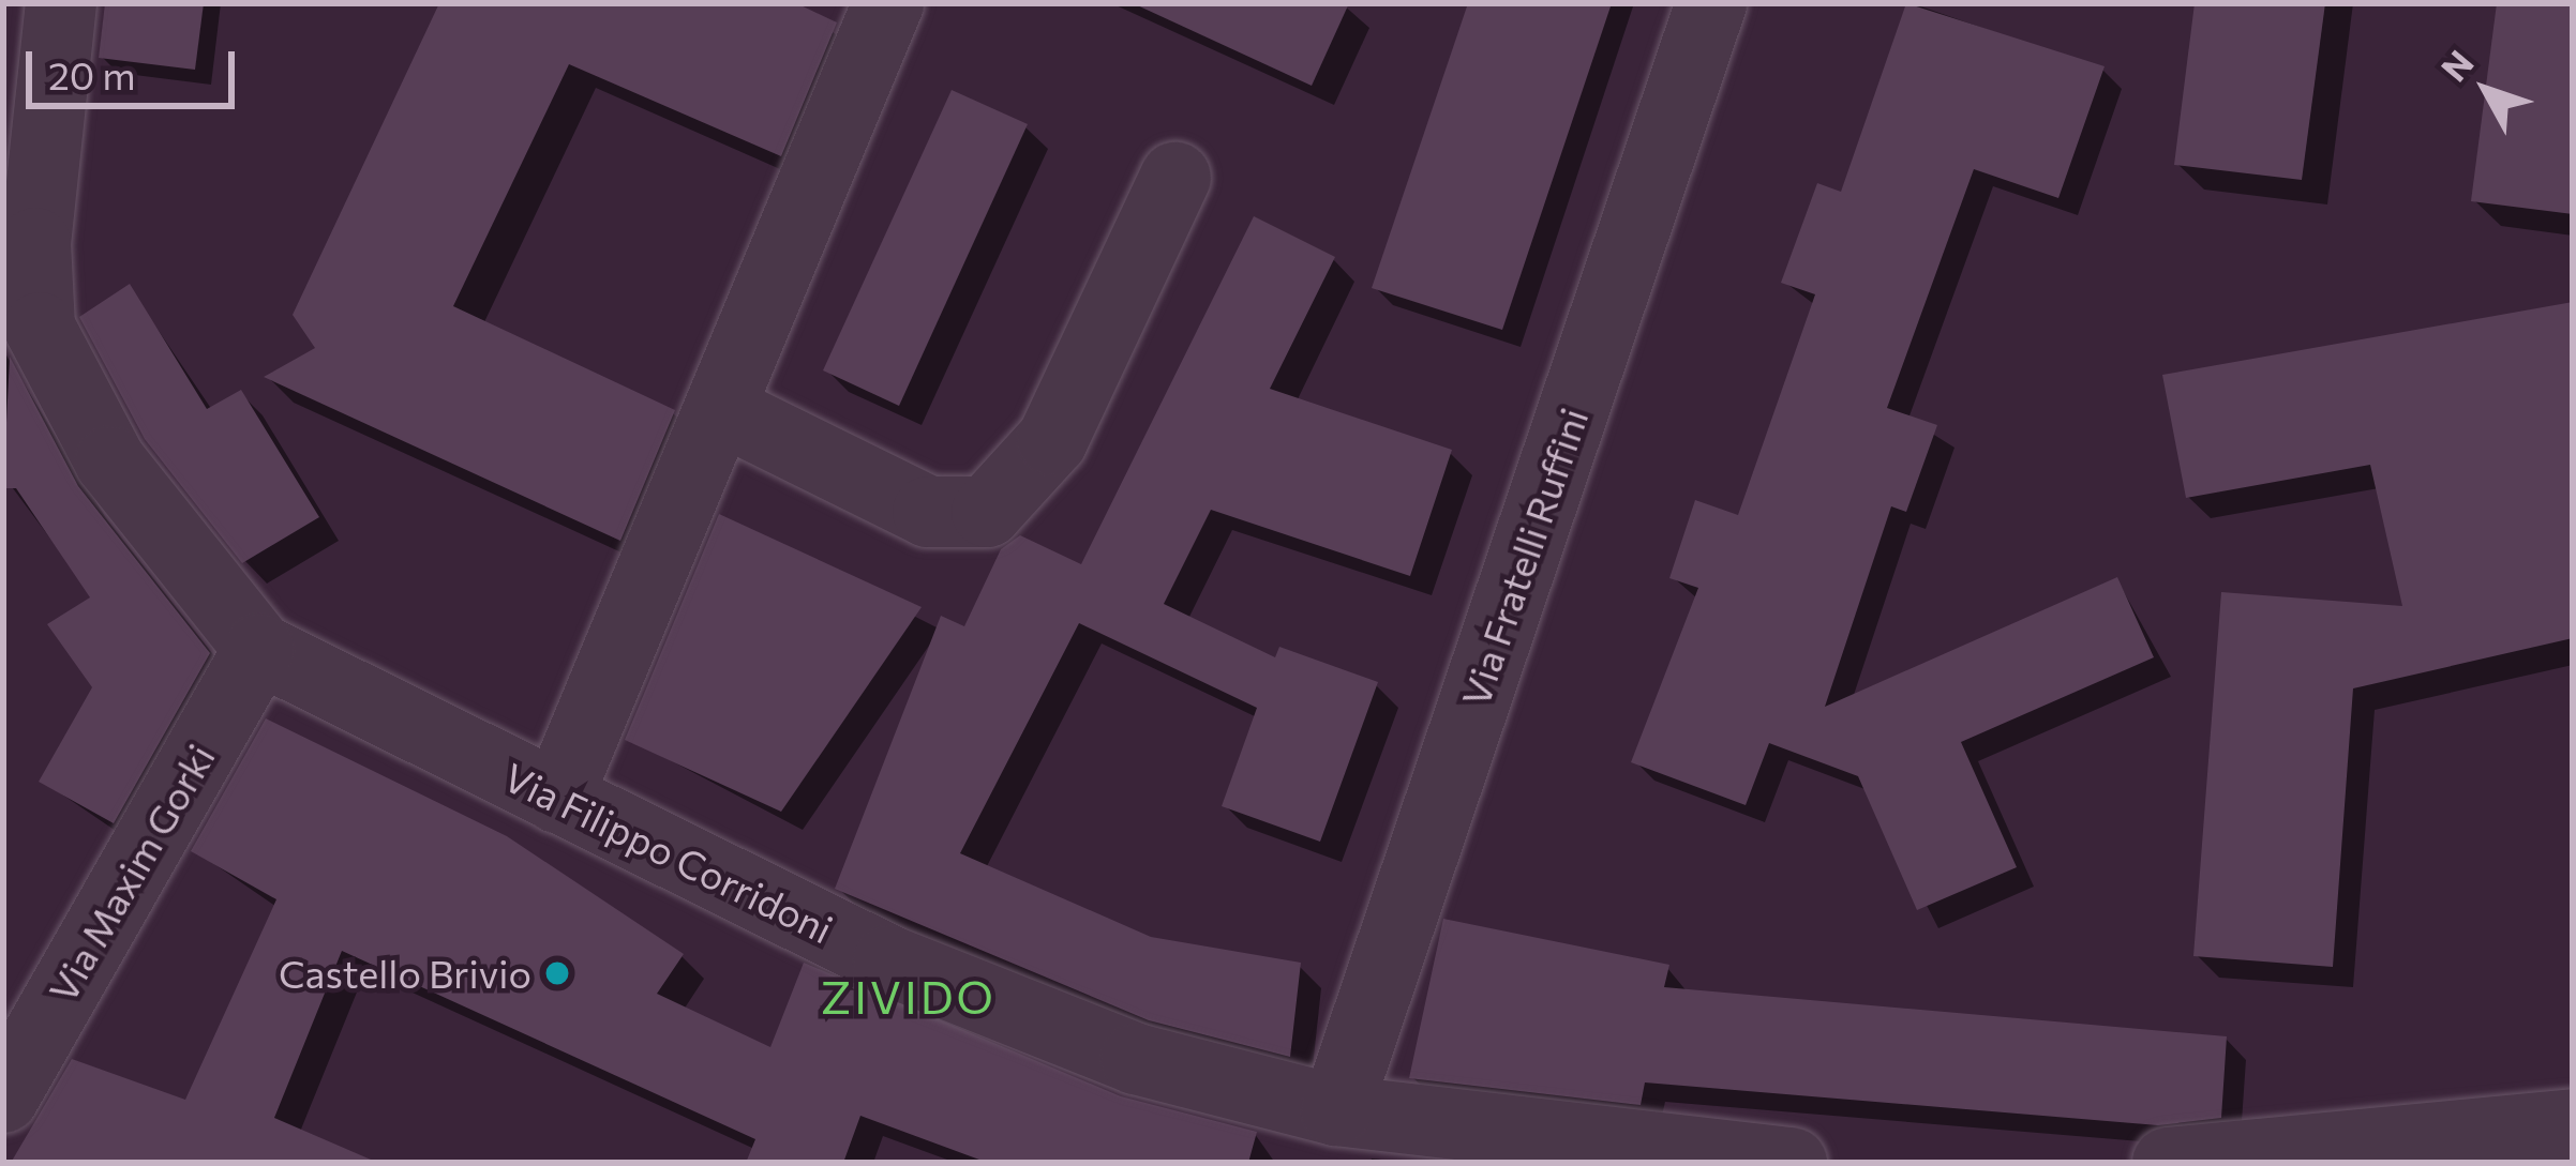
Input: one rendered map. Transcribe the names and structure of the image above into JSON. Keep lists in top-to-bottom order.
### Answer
{
  "streets": {
    "street": ["Via Fratelli Ruffini", "Via Filippo Corridoni", "Via Maxim Gorki"]
  },
  "crossings": [
    ["Via Fratelli Ruffini", "Via Filippo Corridoni"],
    ["Via Filippo Corridoni", "Via Maxim Gorki"]
  ],
  "districts": ["ZIVIDO"],
  "places": ["Castello Brivio"],
  "scale_bar": "20 m",
  "north": "top left"
}
